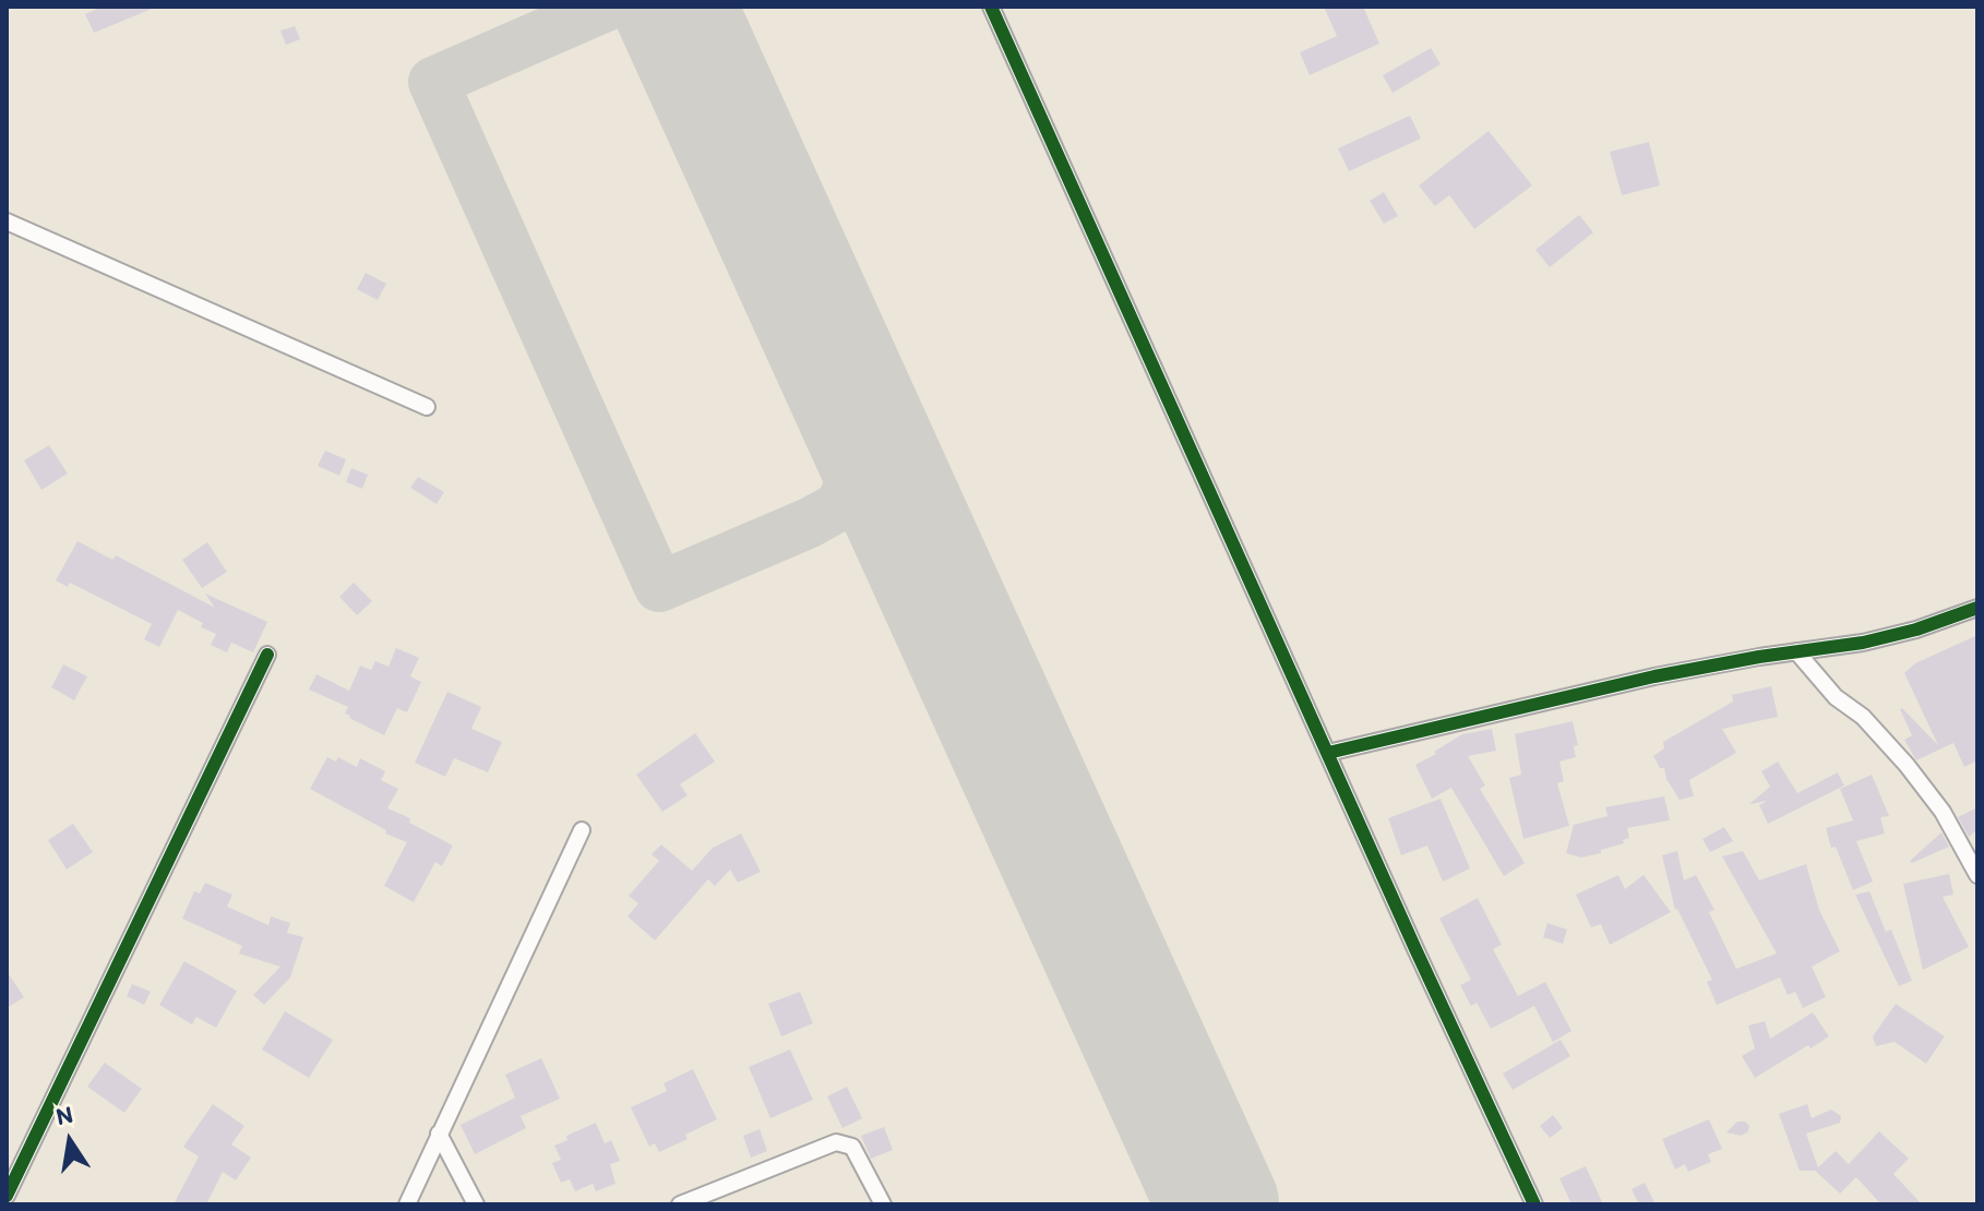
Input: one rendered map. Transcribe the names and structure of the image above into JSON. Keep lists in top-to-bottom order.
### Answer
{
  "north": "top"
}
